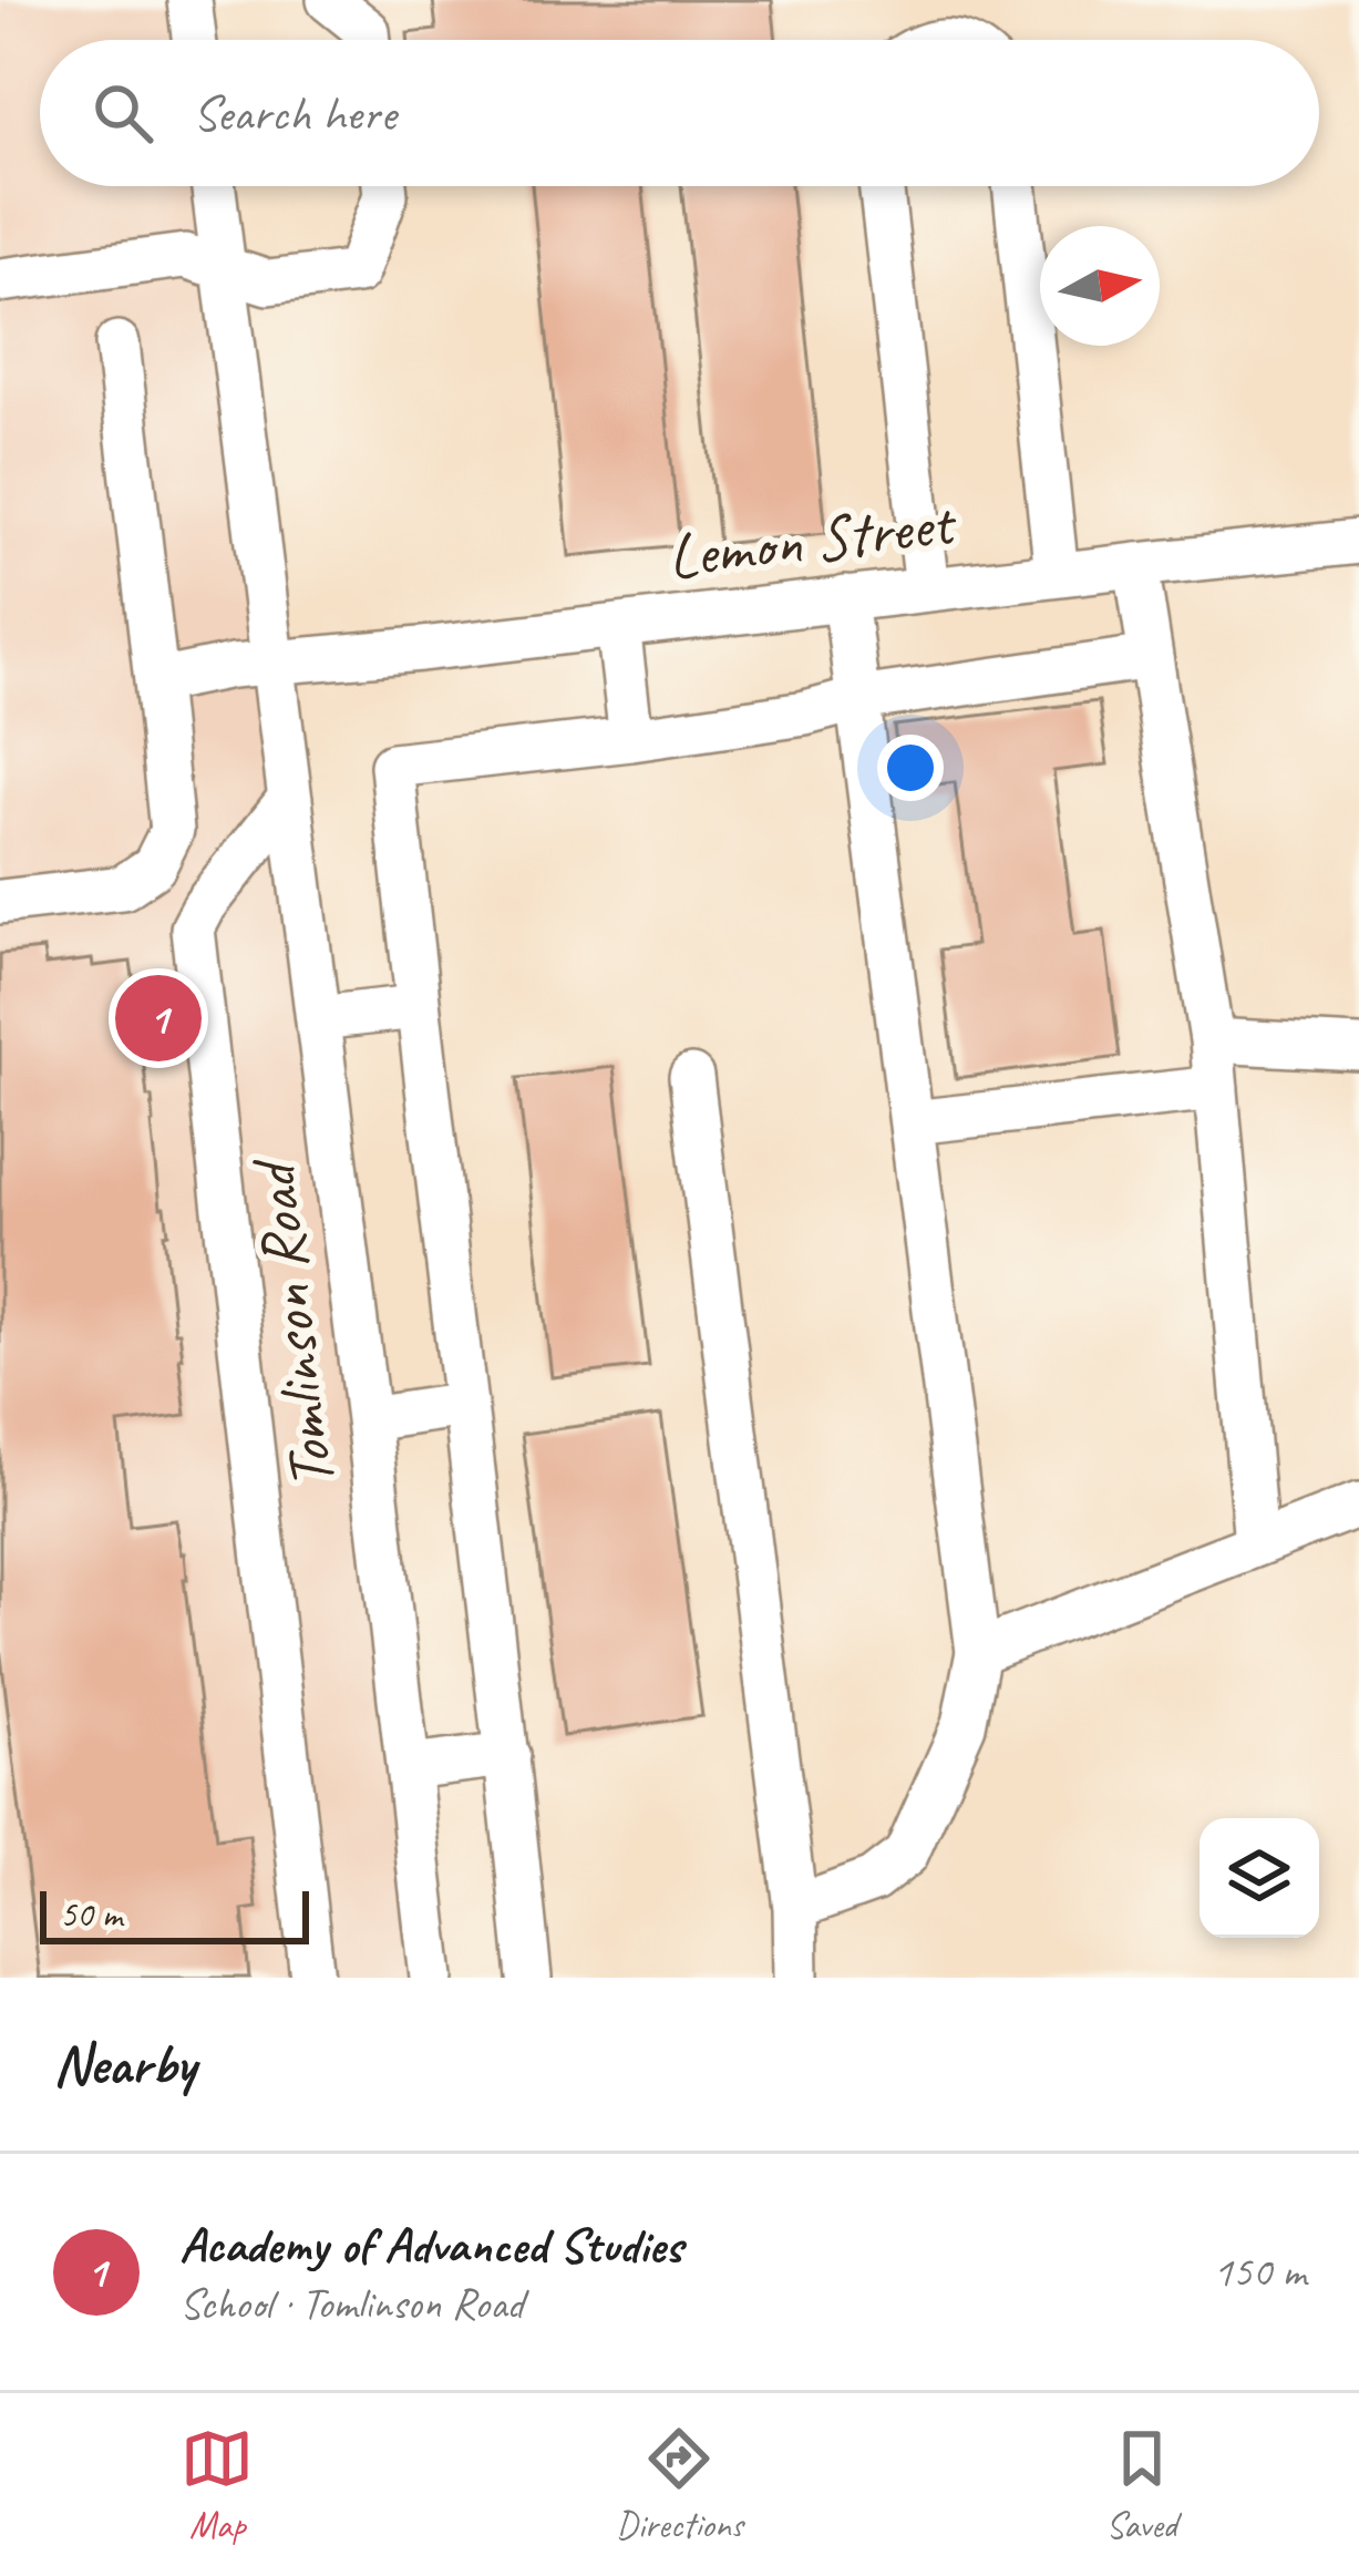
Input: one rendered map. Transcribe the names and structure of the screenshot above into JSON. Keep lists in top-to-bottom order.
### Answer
{
  "streets": {
    "street": ["Lemon Street", "Tomlinson Road"]
  },
  "crossings": [
    ["Lemon Street", "Tomlinson Road"]
  ],
  "scale_bar": "50 m",
  "north": "right",
  "page": {
    "search": "Search here",
    "pins": "1",
    "scale": "50 m",
    "heading": "Nearby",
    "list": [
      {
        "mark": "1",
        "name": "Academy of Advanced Studies",
        "note": "School · Tomlinson Road",
        "value": "150 m"
      }
    ],
    "nav": ["Map", "Directions", "Saved"]
  }
}
